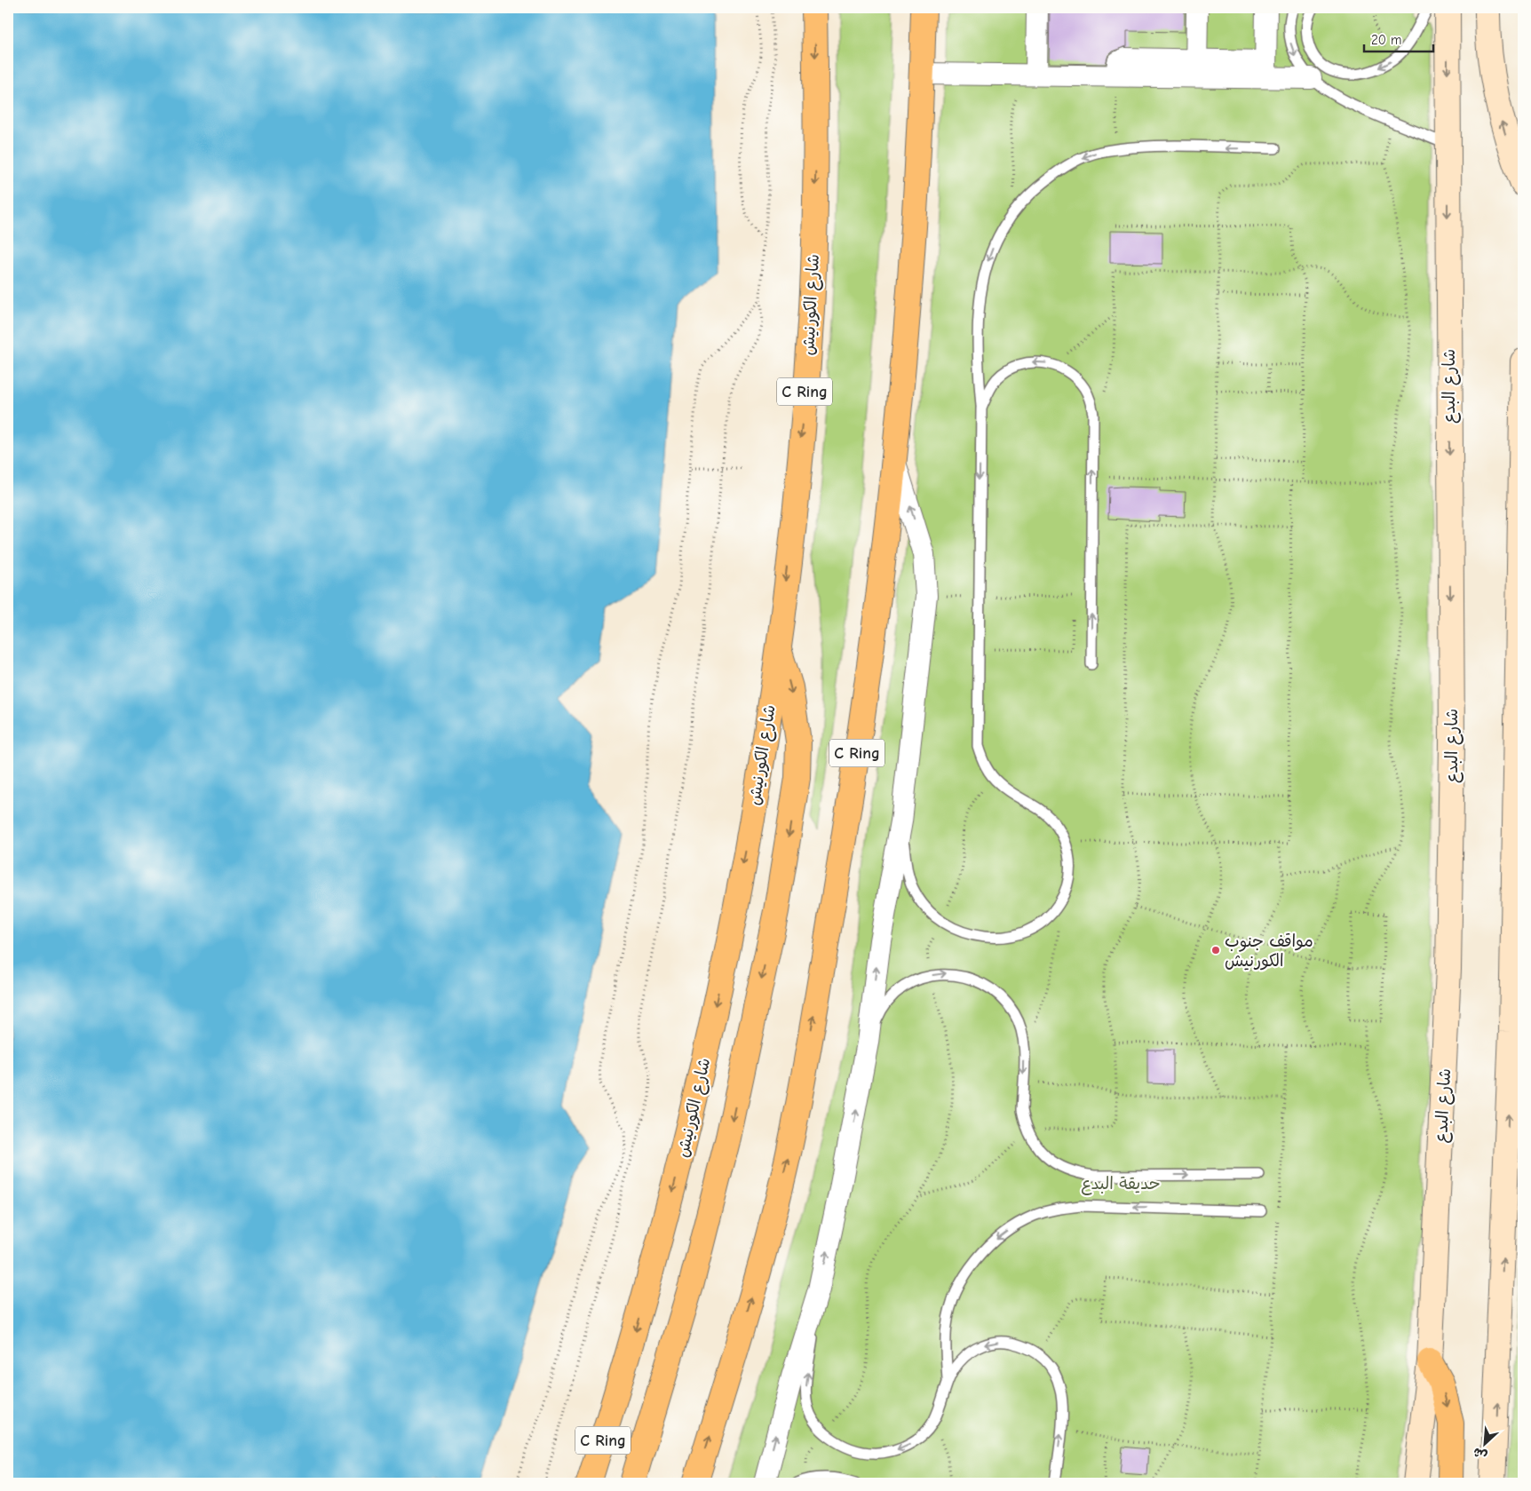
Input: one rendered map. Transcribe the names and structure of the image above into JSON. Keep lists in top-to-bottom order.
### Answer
{
  "streets": {
    "main road": ["شارع الكورنيش", "شارع البدع", "C Ring"]
  },
  "parks": ["حديقة البدع"],
  "places": ["مواقف جنوب الكورنيش"],
  "scale_bar": "20 m",
  "north": "bottom left"
}
